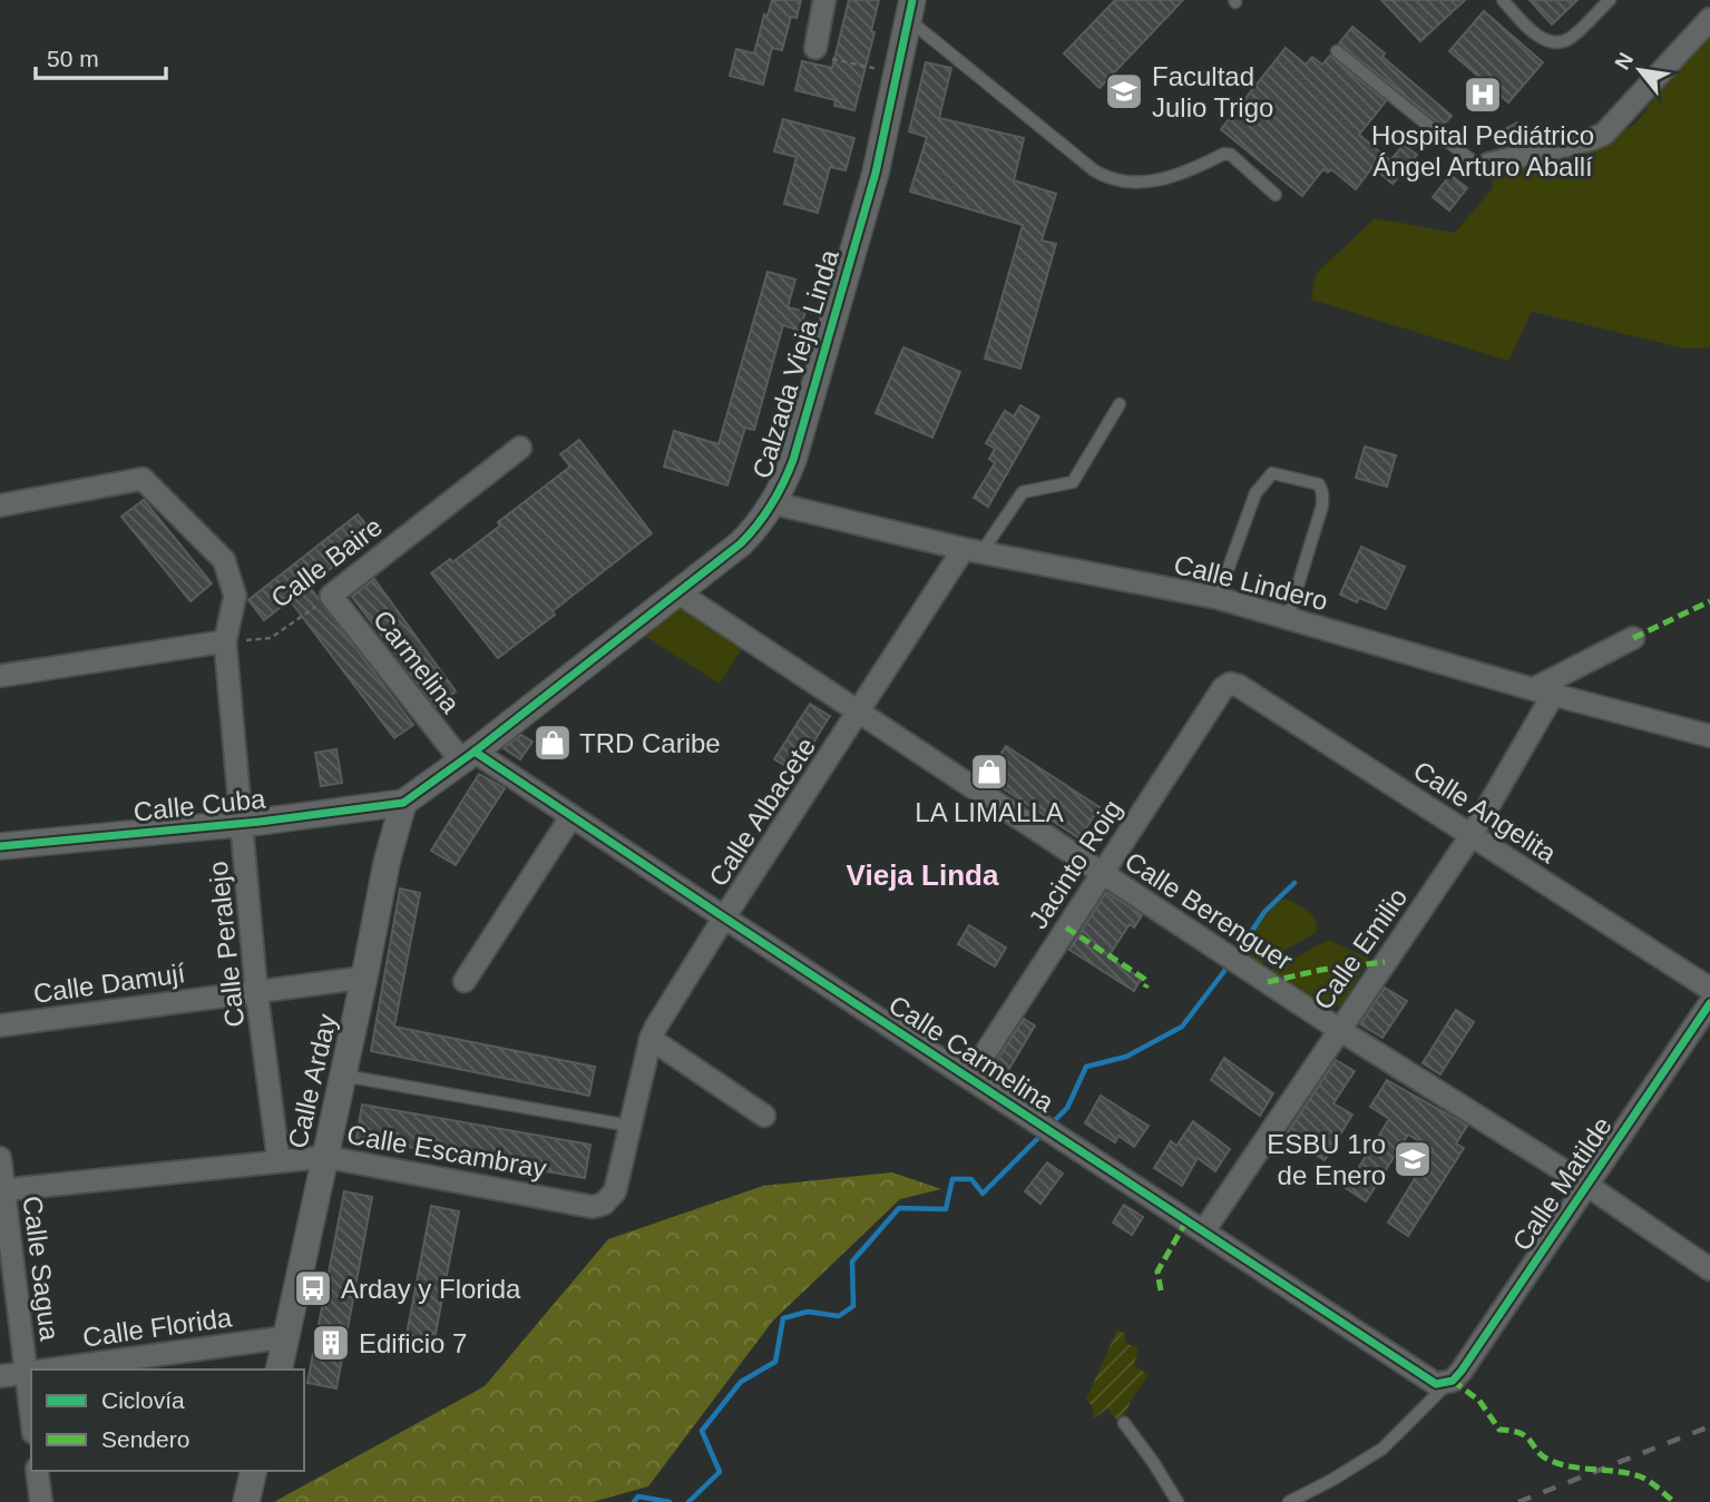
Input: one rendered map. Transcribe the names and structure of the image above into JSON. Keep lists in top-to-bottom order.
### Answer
{
  "streets": {
    "street": [
      "Calzada Vieja Linda",
      "Calle Baire",
      "Calle Lindero",
      "Carmelina",
      "Calle Cuba",
      "Calle Albacete",
      "Calle Angelita",
      "Jacinto Roig",
      "Calle Berenguer",
      "Calle Peralejo",
      "Calle Emilio",
      "Calle Damují",
      "Calle Carmelina",
      "Calle Arday",
      "Calle Escambray",
      "Calle Matilde",
      "Calle Sagua",
      "Calle Florida"
    ]
  },
  "crossings": [
    ["Calzada Vieja Linda", "Calle Lindero"],
    ["Calzada Vieja Linda", "Carmelina"],
    ["Calzada Vieja Linda", "Calle Cuba"],
    ["Calzada Vieja Linda", "Calle Berenguer"],
    ["Calzada Vieja Linda", "Calle Carmelina"],
    ["Calzada Vieja Linda", "Calle Arday"],
    ["Calle Baire", "Carmelina"],
    ["Calle Baire", "Calle Peralejo"],
    ["Calle Lindero", "Calle Albacete"],
    ["Calle Lindero", "Calle Emilio"],
    ["Carmelina", "Calle Carmelina"],
    ["Calle Cuba", "Calle Peralejo"],
    ["Calle Cuba", "Calle Arday"],
    ["Calle Albacete", "Calle Berenguer"],
    ["Calle Albacete", "Calle Carmelina"],
    ["Calle Albacete", "Calle Escambray"],
    ["Calle Angelita", "Jacinto Roig"],
    ["Calle Angelita", "Calle Emilio"],
    ["Jacinto Roig", "Calle Berenguer"],
    ["Jacinto Roig", "Calle Carmelina"],
    ["Calle Berenguer", "Calle Emilio"],
    ["Calle Berenguer", "Calle Matilde"],
    ["Calle Peralejo", "Calle Damují"],
    ["Calle Peralejo", "Calle Escambray"],
    ["Calle Emilio", "Calle Carmelina"],
    ["Calle Damují", "Calle Arday"],
    ["Calle Carmelina", "Calle Matilde"],
    ["Calle Arday", "Calle Escambray"],
    ["Calle Arday", "Calle Florida"],
    ["Calle Escambray", "Calle Sagua"],
    ["Calle Sagua", "Calle Florida"]
  ],
  "districts": ["Vieja Linda"],
  "places": {
    "school or university": ["Facultad Julio Trigo", "ESBU 1ro de Enero"],
    "hospital": ["Hospital Pediátrico Ángel Arturo Aballí"],
    "shop": ["TRD Caribe", "LA LIMALLA"],
    "bus stop": ["Arday y Florida"],
    "building": ["Edificio 7"]
  },
  "legend": ["Ciclovía", "Sendero"],
  "scale_bar": "50 m",
  "north": "top left"
}
